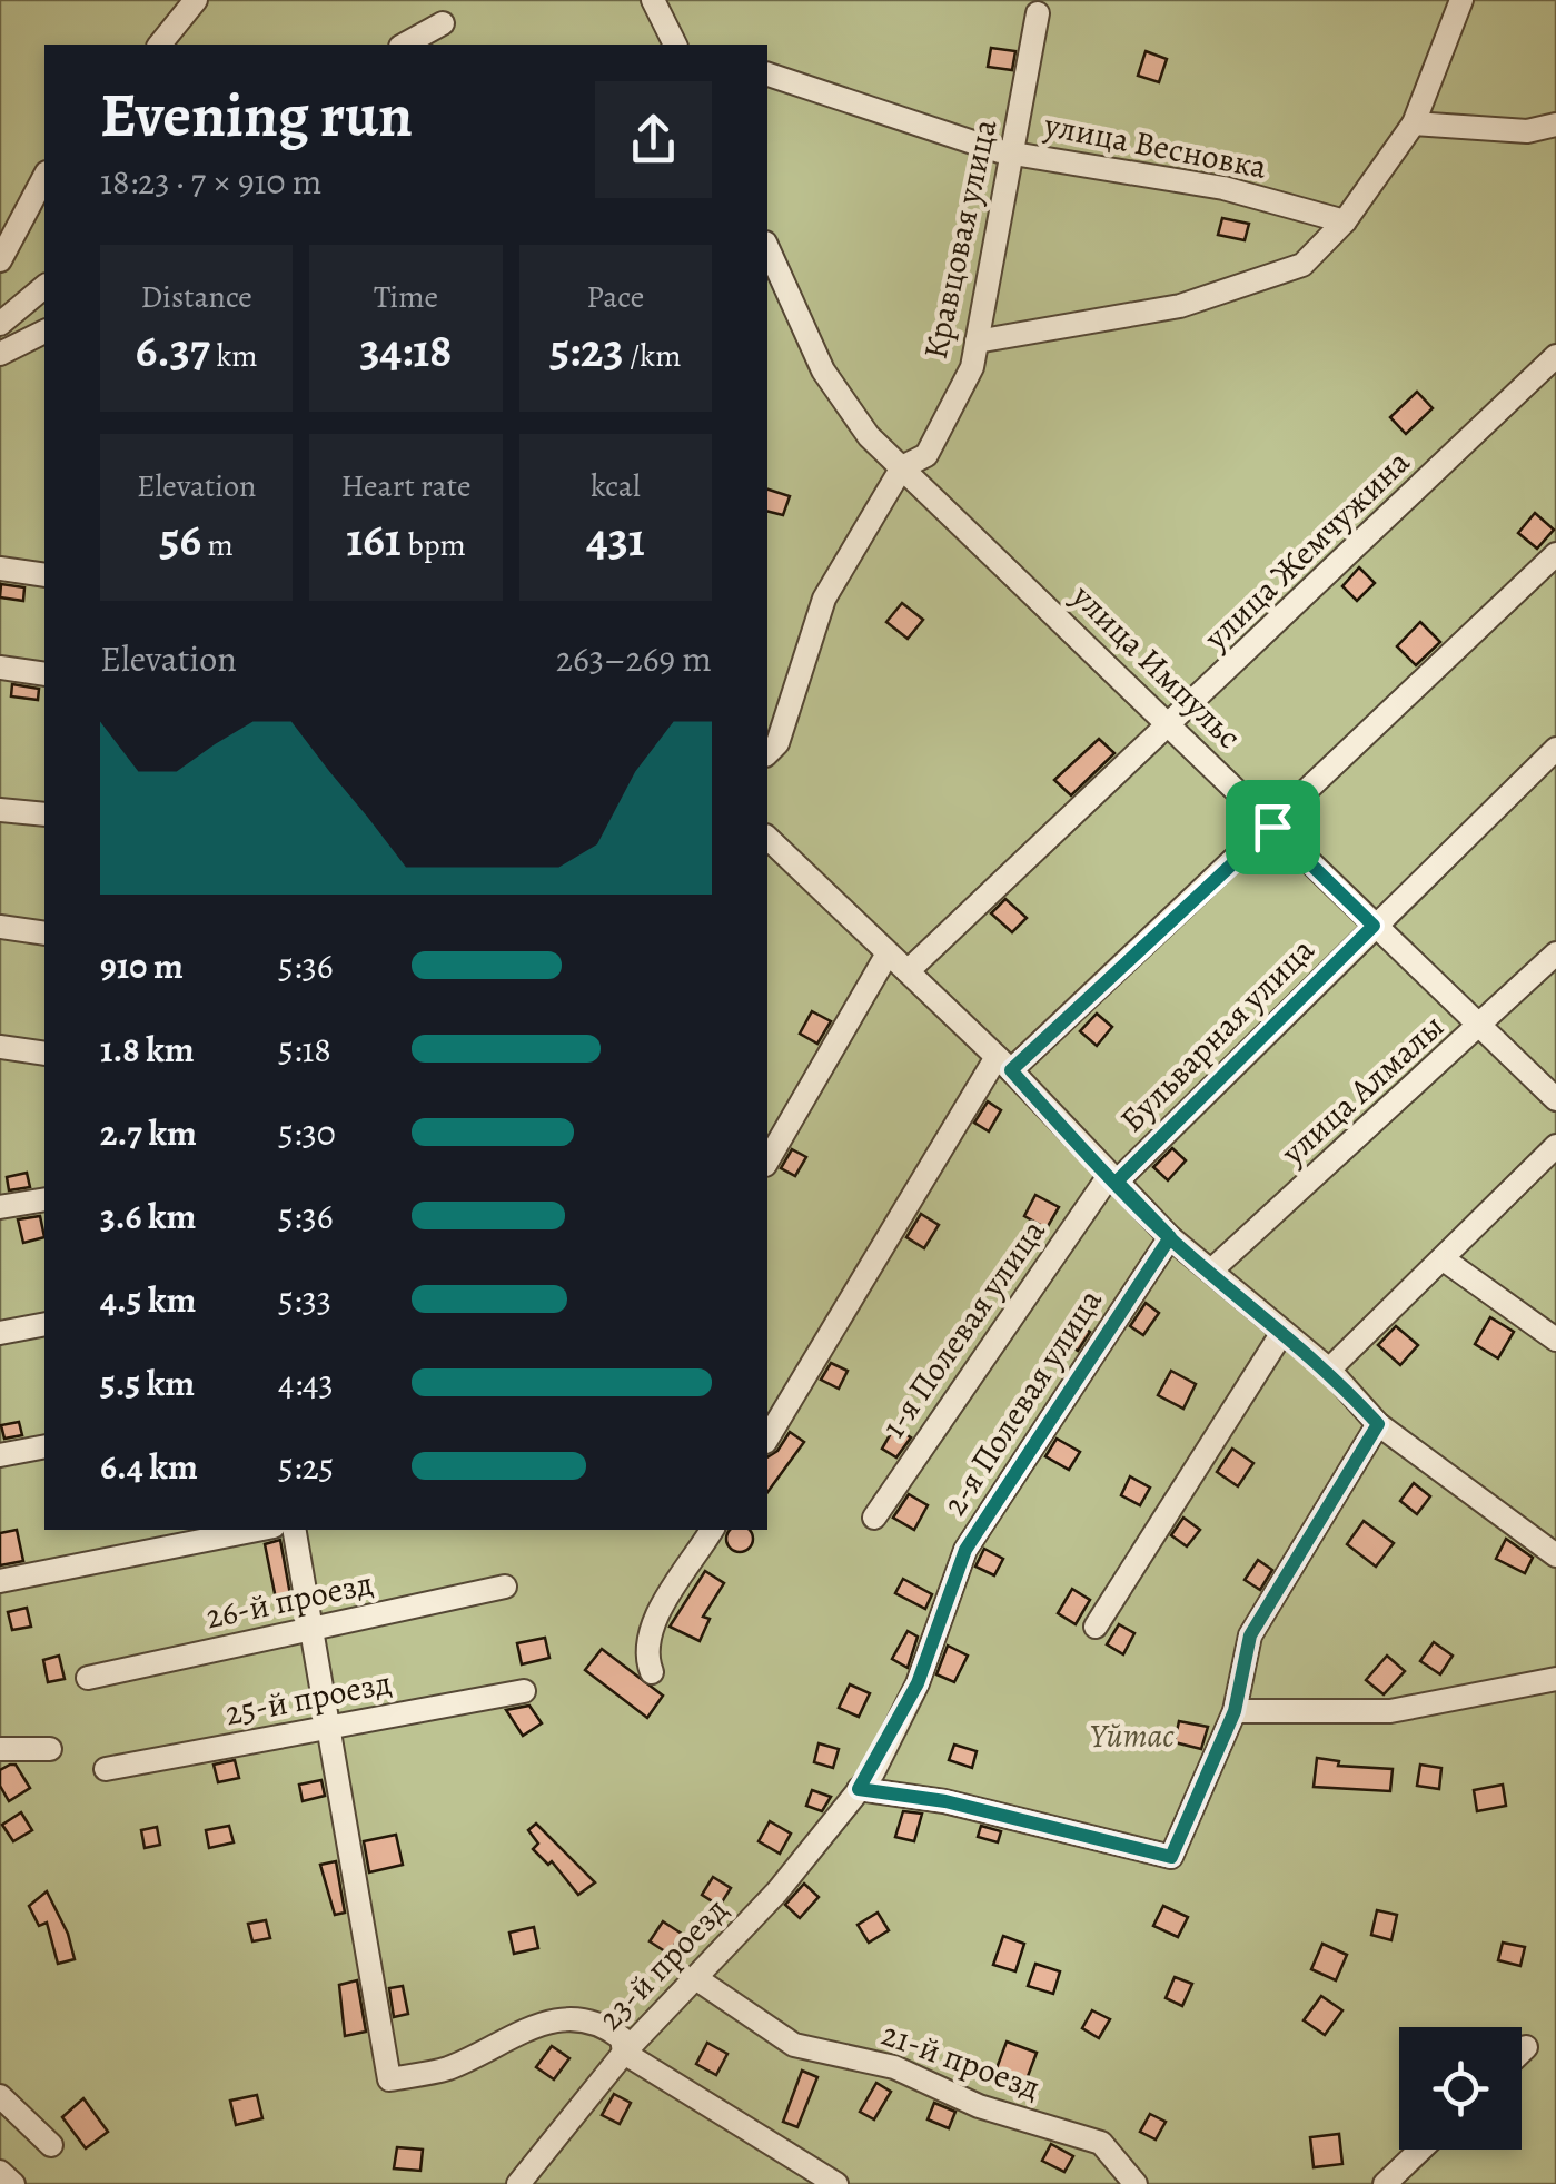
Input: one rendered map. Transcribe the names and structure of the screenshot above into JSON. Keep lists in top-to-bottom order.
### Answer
{
  "streets": {
    "street": [
      "улица Весновка",
      "Кравцовая улица",
      "улица Жемчужина",
      "улица Импульс",
      "Бульварная улица",
      "улица Алмалы",
      "1-я Полевая улица",
      "2-я Полевая улица",
      "26-й проезд",
      "25-й проезд",
      "23-й проезд",
      "21-й проезд"
    ]
  },
  "crossings": [
    ["улица Весновка", "Кравцовая улица"],
    ["Кравцовая улица", "улица Импульс"],
    ["улица Жемчужина", "улица Импульс"],
    ["улица Импульс", "Бульварная улица"],
    ["улица Импульс", "улица Алмалы"],
    ["Бульварная улица", "1-я Полевая улица"],
    ["2-я Полевая улица", "23-й проезд"],
    ["23-й проезд", "21-й проезд"]
  ],
  "parks": ["Үйтас"],
  "page": {
    "heading": ["Evening run", "18:23 · 7 × 910 m"],
    "stats": [
      ["Distance", "6.37 km"],
      ["Time", "34:18"],
      ["Pace", "5:23 /km"],
      ["Elevation", "56 m"],
      ["Heart rate", "161 bpm"],
      ["kcal", "431"]
    ],
    "chart": ["Elevation", "263–269 m"],
    "list": [
      {
        "name": "910 m",
        "note": "5:36"
      },
      {
        "name": "1.8 km",
        "note": "5:18"
      },
      {
        "name": "2.7 km",
        "note": "5:30"
      },
      {
        "name": "3.6 km",
        "note": "5:36"
      },
      {
        "name": "4.5 km",
        "note": "5:33"
      },
      {
        "name": "5.5 km",
        "note": "4:43"
      },
      {
        "name": "6.4 km",
        "note": "5:25"
      }
    ]
  }
}
